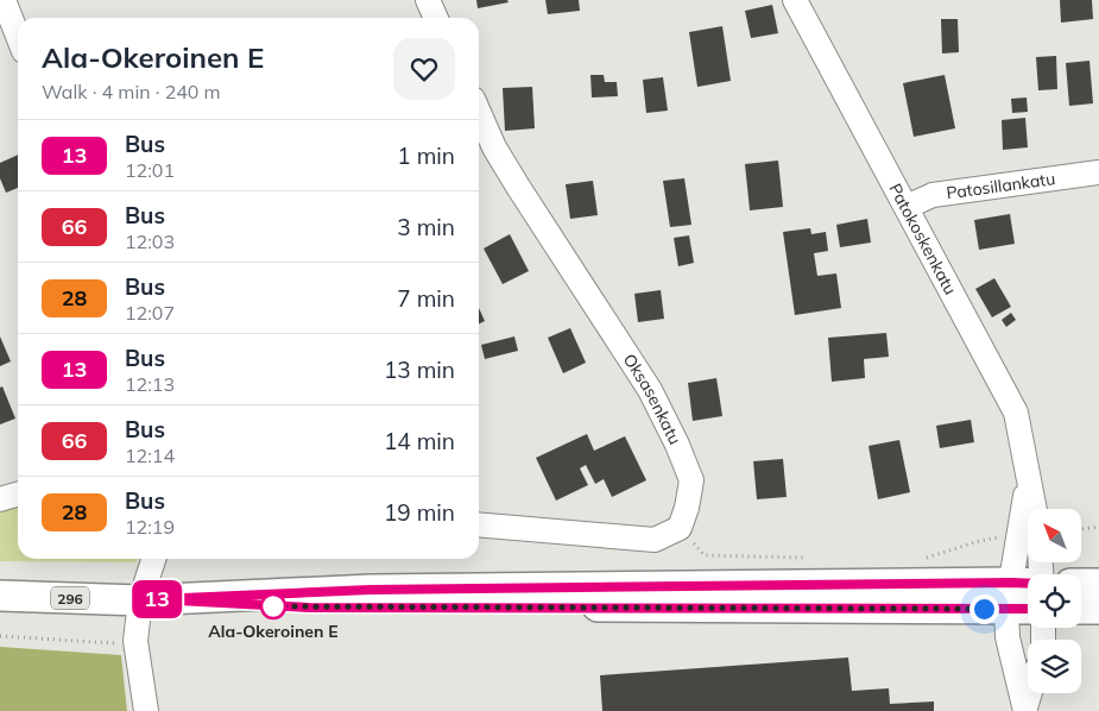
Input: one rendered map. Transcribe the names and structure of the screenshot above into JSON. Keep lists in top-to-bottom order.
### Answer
{
  "streets": {
    "main road": ["296"],
    "street": ["Patosillankatu", "Patokoskenkatu", "Oksasenkatu"]
  },
  "crossings": [
    ["Patosillankatu", "Patokoskenkatu"],
    ["Patokoskenkatu", "296"]
  ],
  "places": ["Ala-Okeroinen E"],
  "lines": ["bus line 13"],
  "north": "top left",
  "page": {
    "on_map": "13",
    "heading": ["Ala-Okeroinen E", "Walk · 4 min · 240 m"],
    "list": [
      {
        "mark": "13",
        "name": "Bus",
        "note": "12:01",
        "value": "1 min"
      },
      {
        "mark": "66",
        "name": "Bus",
        "note": "12:03",
        "value": "3 min"
      },
      {
        "mark": "28",
        "name": "Bus",
        "note": "12:07",
        "value": "7 min"
      },
      {
        "mark": "13",
        "name": "Bus",
        "note": "12:13",
        "value": "13 min"
      },
      {
        "mark": "66",
        "name": "Bus",
        "note": "12:14",
        "value": "14 min"
      },
      {
        "mark": "28",
        "name": "Bus",
        "note": "12:19",
        "value": "19 min"
      }
    ]
  }
}
